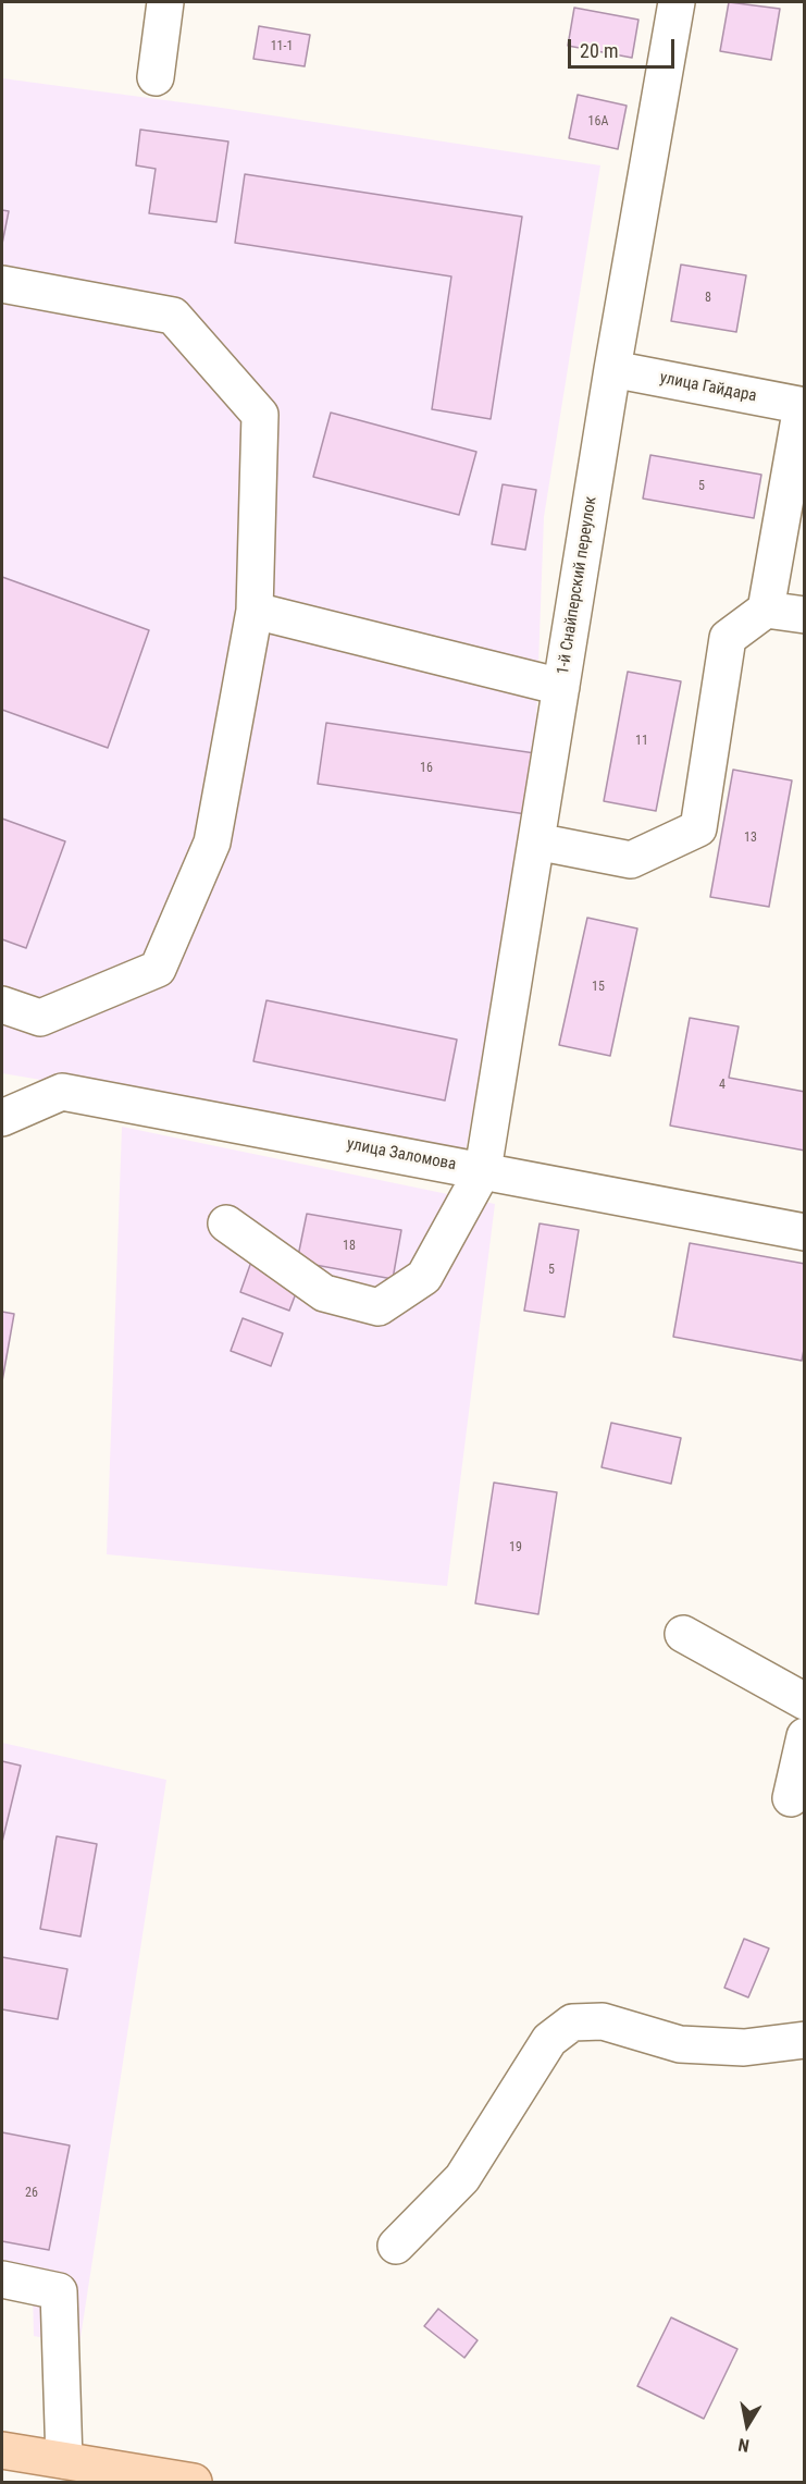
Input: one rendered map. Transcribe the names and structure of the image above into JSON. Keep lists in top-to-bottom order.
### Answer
{
  "streets": {
    "street": ["улица Гайдара", "1-й Снайперский переулок", "улица Заломова"]
  },
  "crossings": [
    ["улица Гайдара", "1-й Снайперский переулок"],
    ["1-й Снайперский переулок", "улица Заломова"]
  ],
  "house_numbers": [
    "11-1",
    "16А",
    "8",
    "5",
    "11",
    "16",
    "13",
    "15",
    "4",
    "18",
    "5",
    "19",
    "26"
  ],
  "scale_bar": "20 m",
  "north": "bottom"
}
